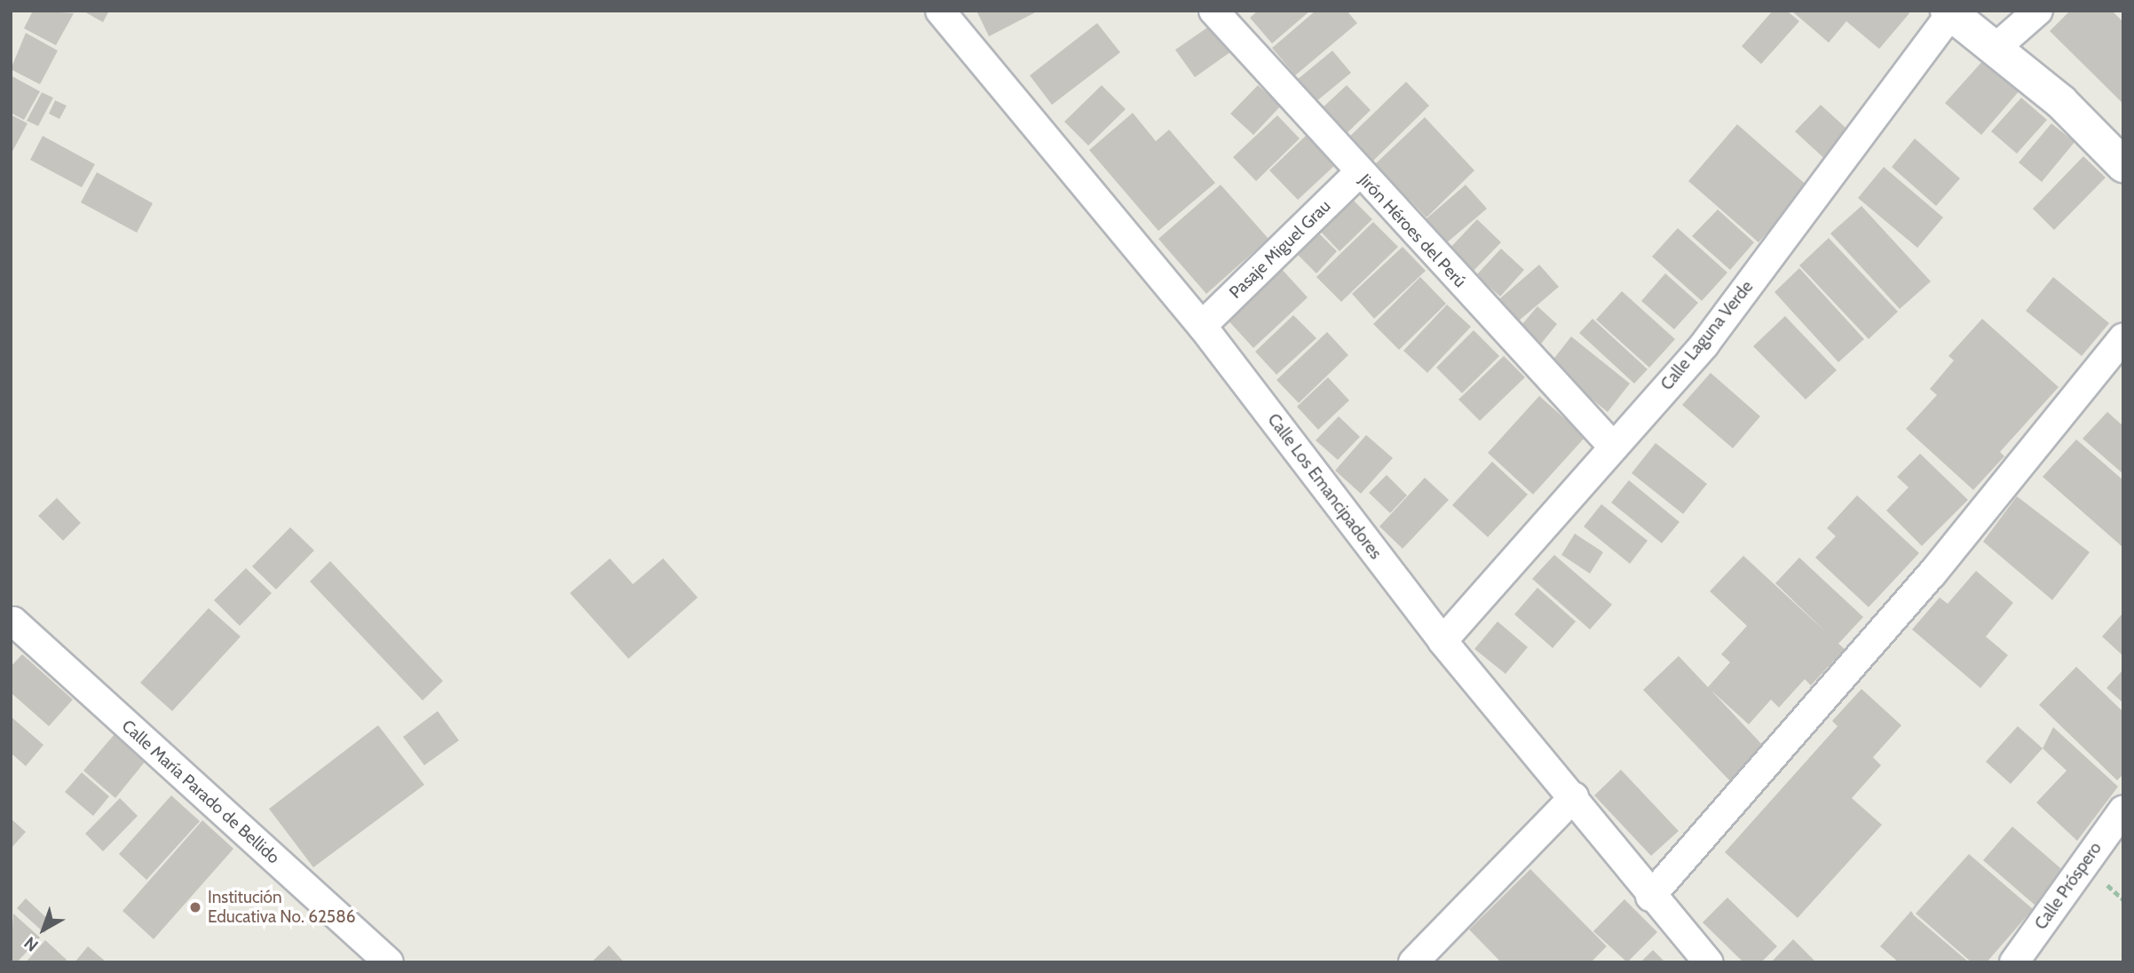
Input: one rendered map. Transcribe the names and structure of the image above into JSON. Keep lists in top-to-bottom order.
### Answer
{
  "streets": {
    "street": [
      "Jirón Héroes del Perú",
      "Pasaje Miguel Grau",
      "Calle Laguna Verde",
      "Calle Los Emancipadores",
      "Calle María Parado de Bellido",
      "Calle Próspero"
    ]
  },
  "crossings": [
    ["Jirón Héroes del Perú", "Pasaje Miguel Grau"],
    ["Jirón Héroes del Perú", "Calle Laguna Verde"],
    ["Pasaje Miguel Grau", "Calle Los Emancipadores"],
    ["Calle Laguna Verde", "Calle Los Emancipadores"]
  ],
  "places": ["Institución Educativa No. 62586"],
  "north": "bottom left"
}
